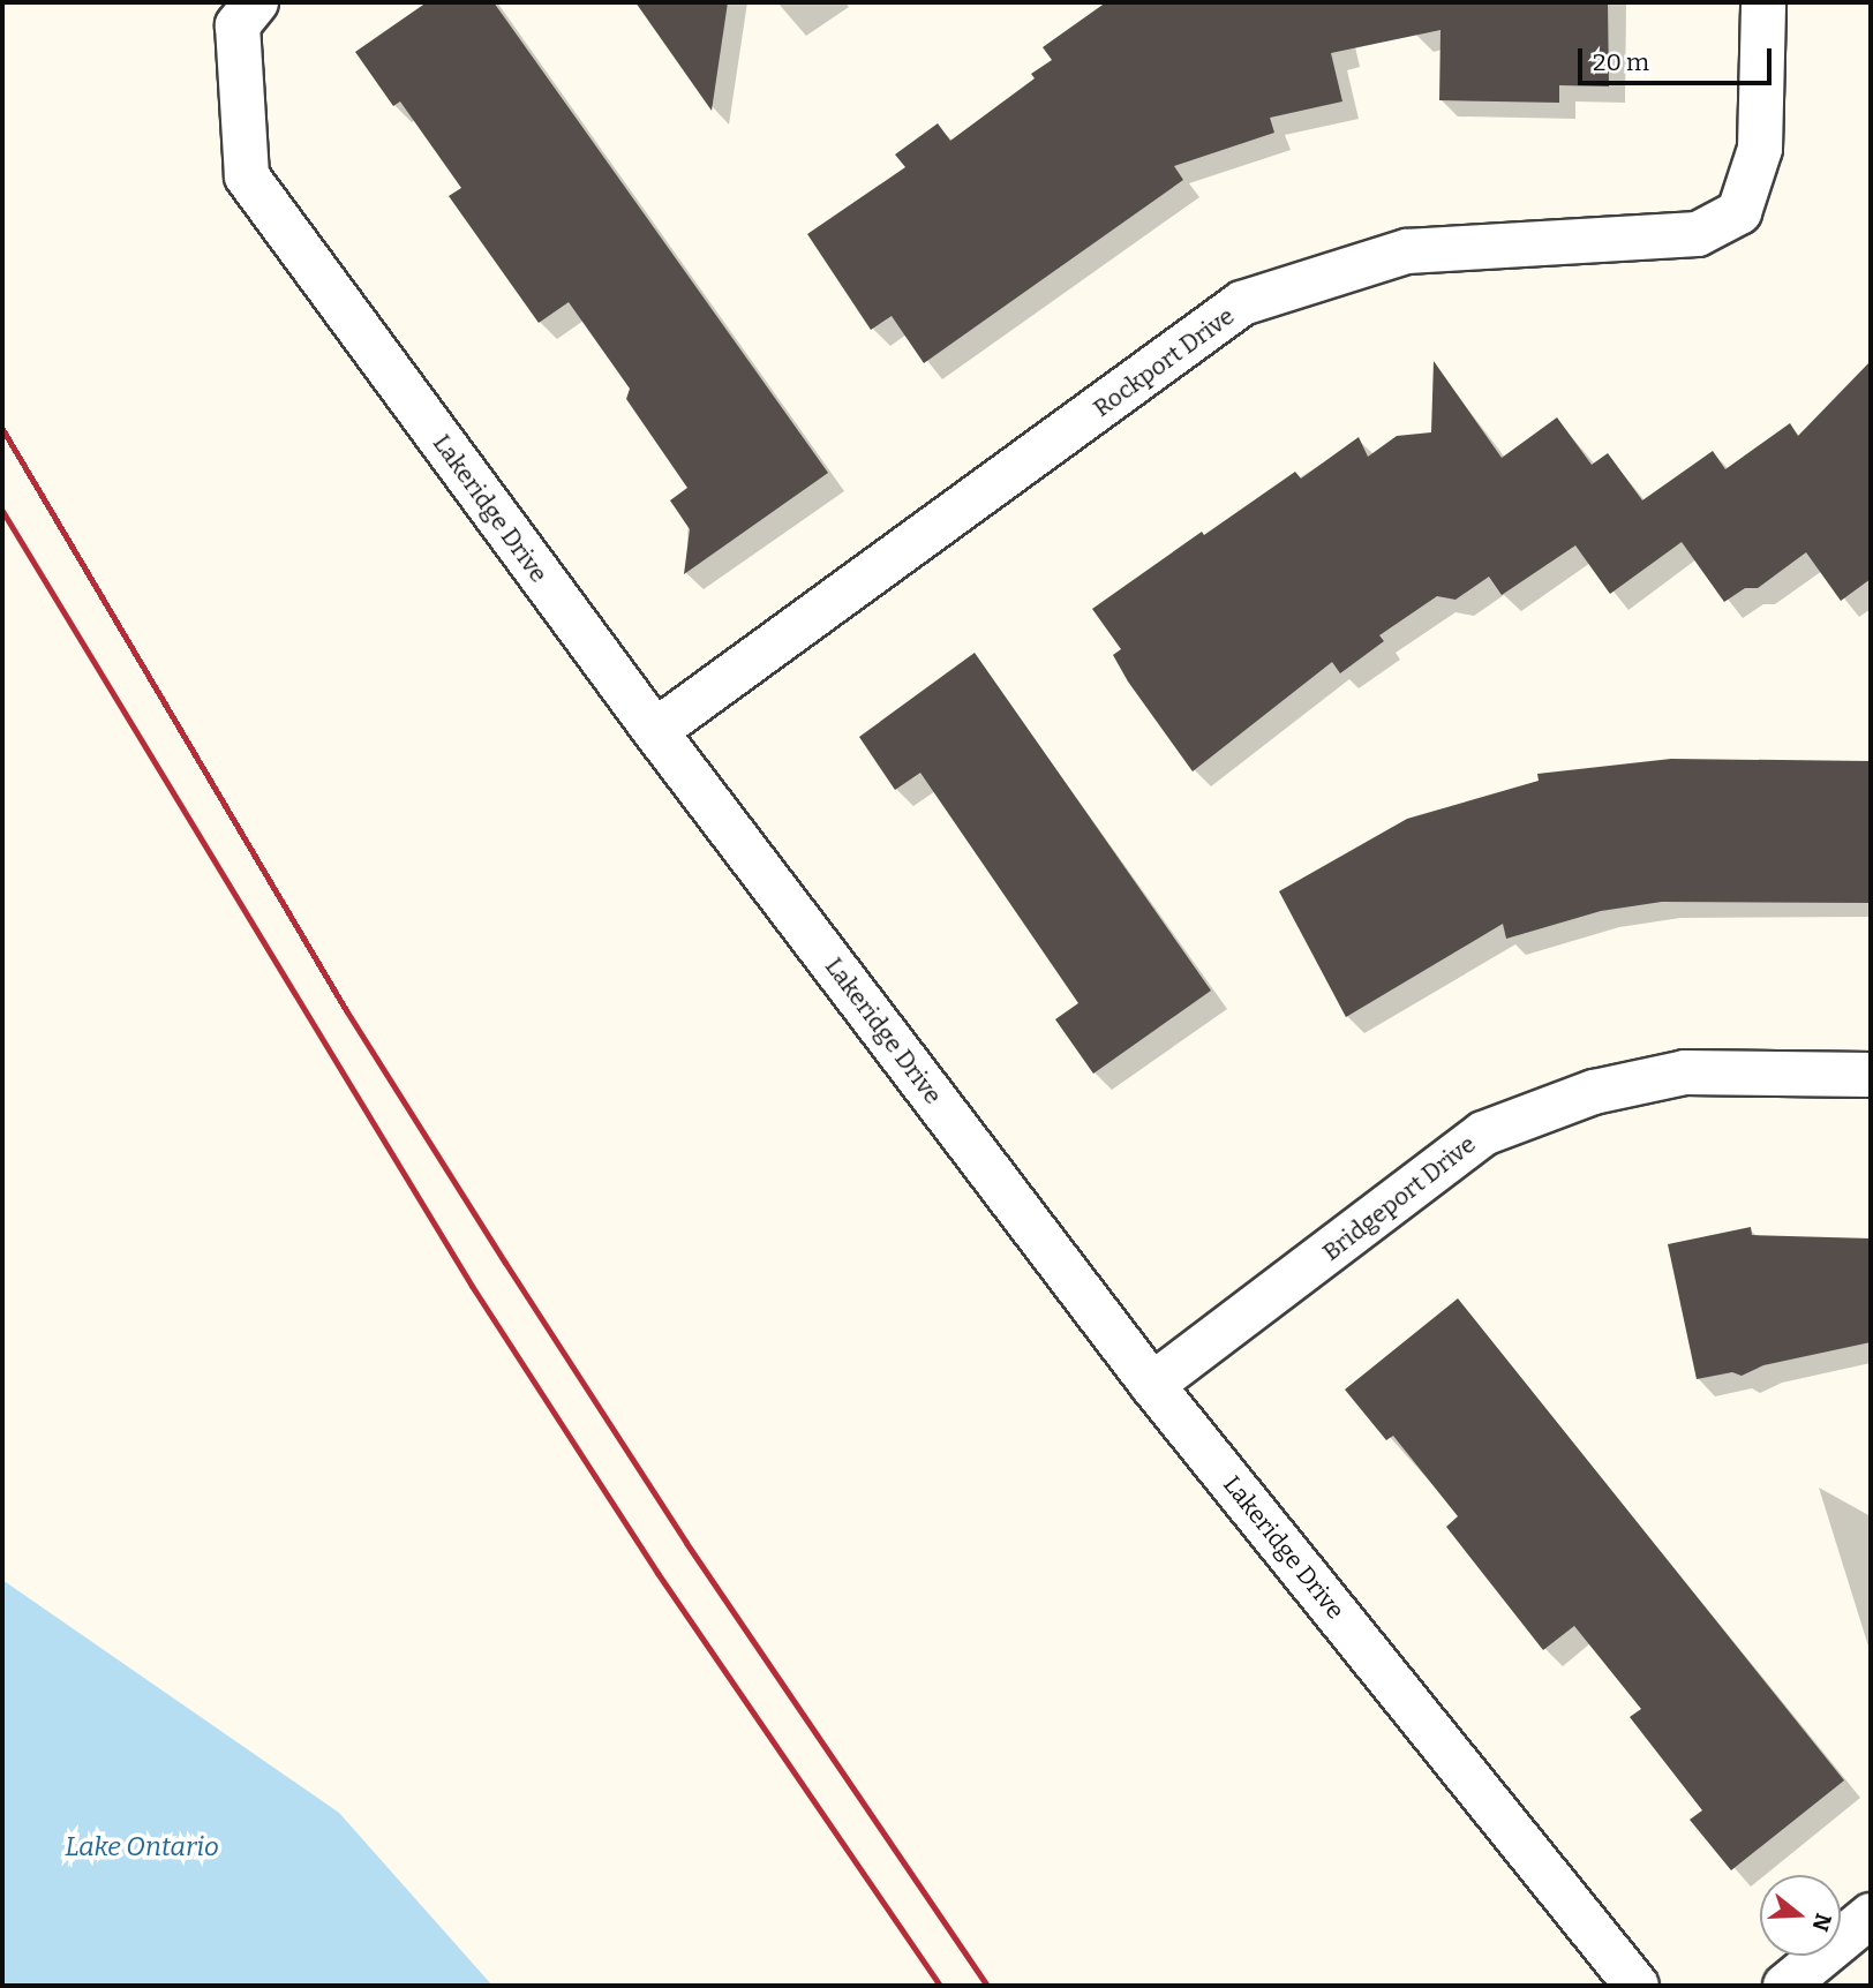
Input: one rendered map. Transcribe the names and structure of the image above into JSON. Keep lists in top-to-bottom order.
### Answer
{
  "streets": {
    "street": ["Rockport Drive", "Lakeridge Drive", "Bridgeport Drive"]
  },
  "crossings": [
    ["Rockport Drive", "Lakeridge Drive"],
    ["Lakeridge Drive", "Bridgeport Drive"]
  ],
  "water": ["Lake Ontario"],
  "scale_bar": "20 m",
  "north": "right"
}
